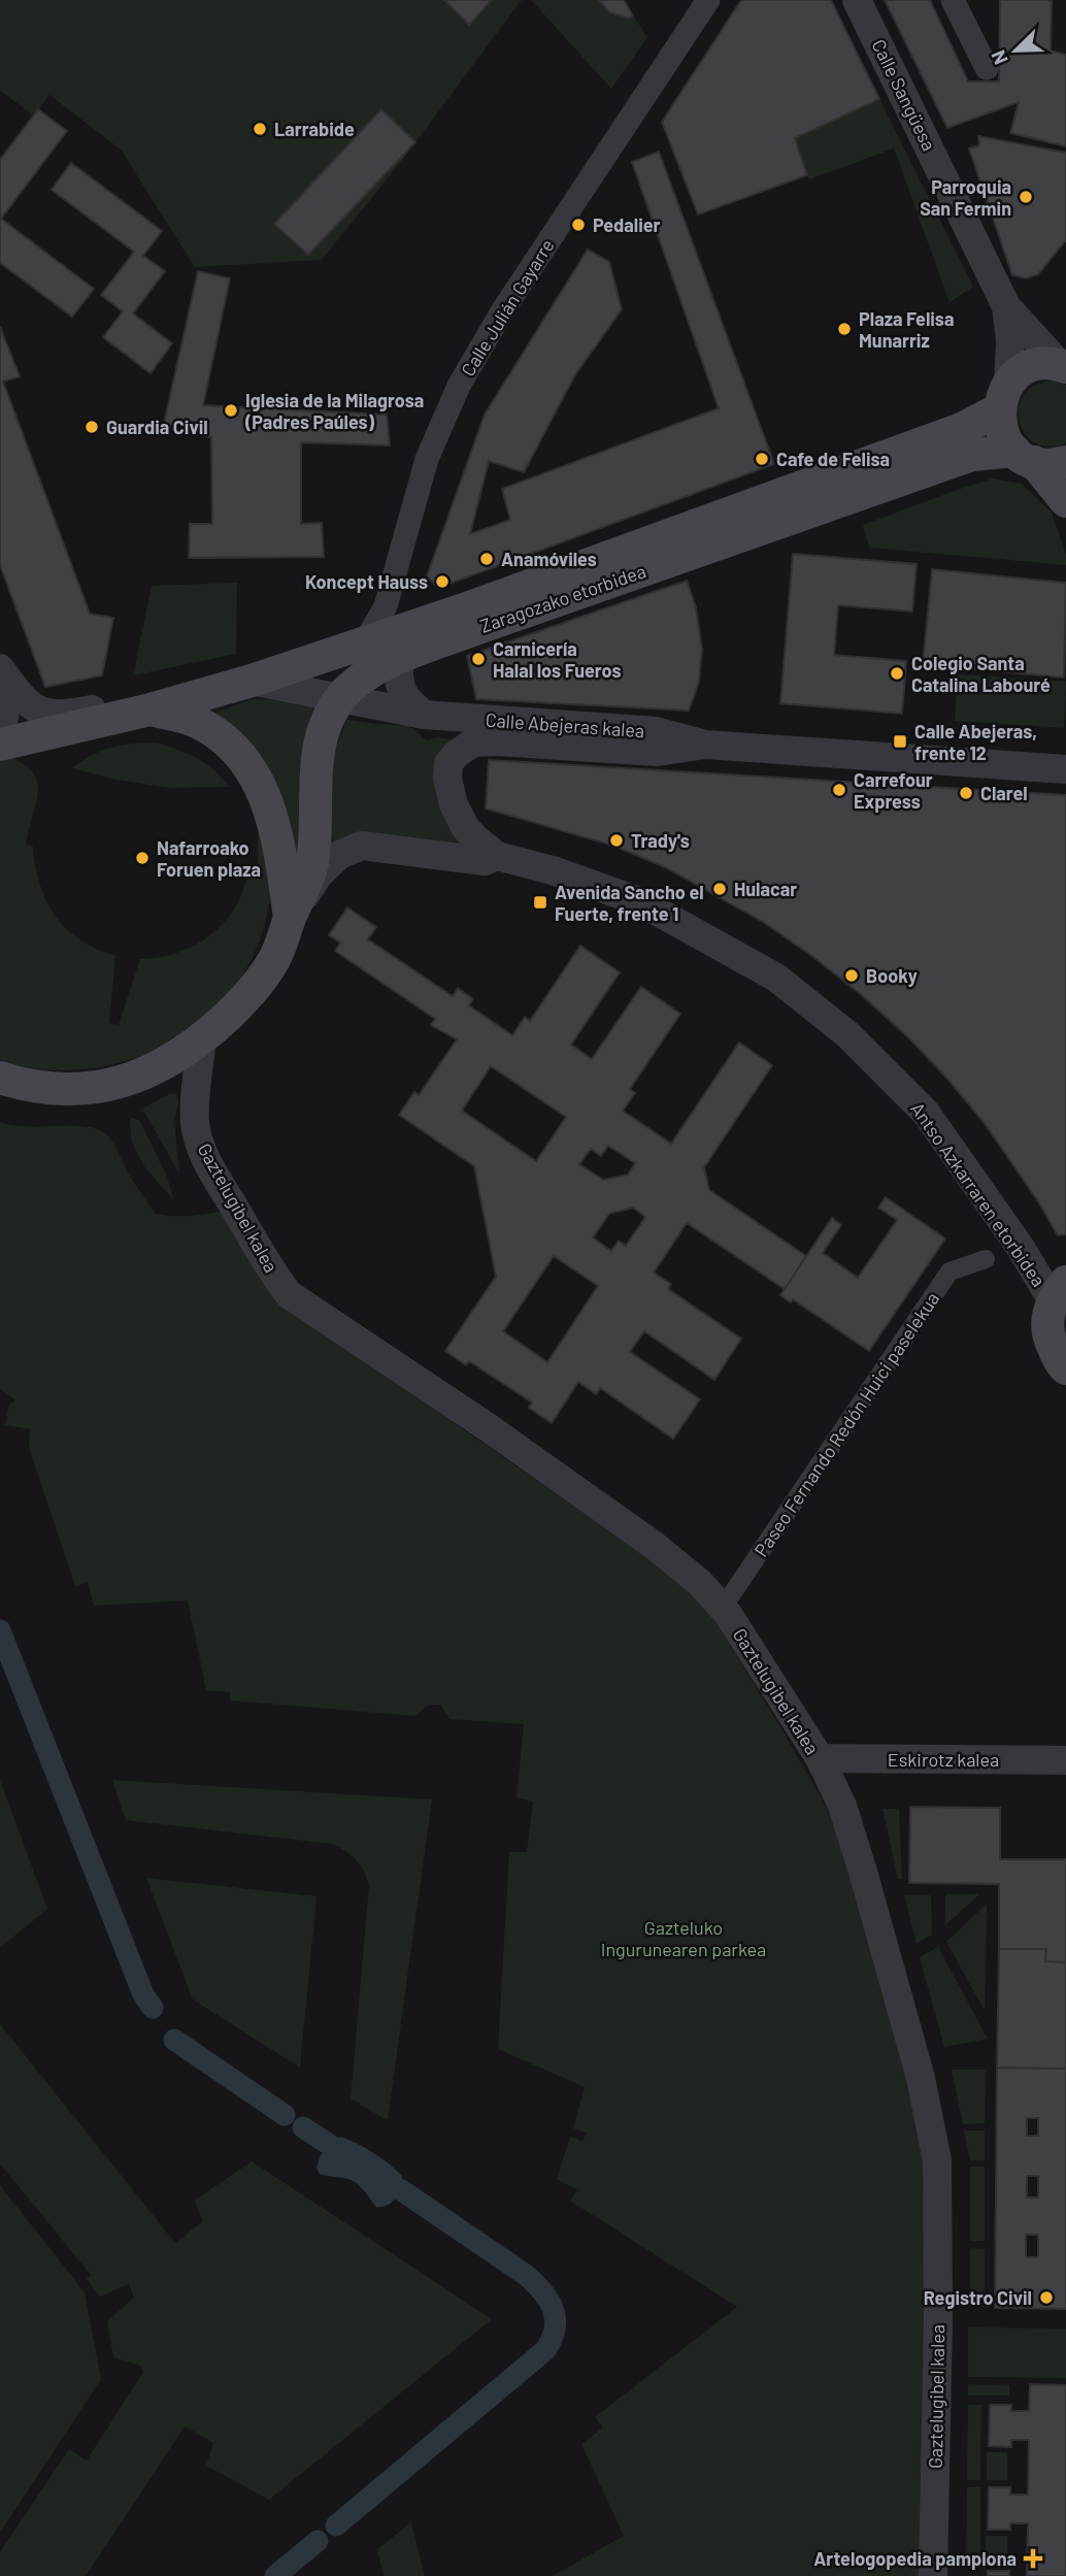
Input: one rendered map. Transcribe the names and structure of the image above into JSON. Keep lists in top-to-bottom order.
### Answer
{
  "streets": {
    "main road": ["Zaragozako etorbidea"],
    "street": [
      "Calle Sangüesa",
      "Calle Julián Gayarre",
      "Calle Abejeras kalea",
      "Antso Azkarraren etorbidea",
      "Gaztelugibel kalea",
      "Paseo Fernando Redón Huici paselekua",
      "Eskirotz kalea"
    ]
  },
  "crossings": [
    ["Calle Sangüesa", "Zaragozako etorbidea"],
    ["Calle Julián Gayarre", "Zaragozako etorbidea"],
    ["Zaragozako etorbidea", "Calle Abejeras kalea"],
    ["Zaragozako etorbidea", "Antso Azkarraren etorbidea"],
    ["Calle Abejeras kalea", "Antso Azkarraren etorbidea"],
    ["Gaztelugibel kalea", "Paseo Fernando Redón Huici paselekua"],
    ["Gaztelugibel kalea", "Eskirotz kalea"]
  ],
  "parks": ["Gazteluko Ingurunearen parkea"],
  "places": {
    "other": [
      "Larrabide",
      "Parroquia San Fermin",
      "Pedalier",
      "Plaza Felisa Munarriz",
      "Iglesia de la Milagrosa (Padres Paúles)",
      "Guardia Civil",
      "Cafe de Felisa",
      "Anamóviles",
      "Koncept Hauss",
      "Carnicería Halal los Fueros",
      "Colegio Santa Catalina Labouré",
      "Carrefour Express",
      "Clarel",
      "Trady's",
      "Nafarroako Foruen plaza",
      "Hulacar",
      "Booky",
      "Registro Civil"
    ],
    "transit": ["Calle Abejeras, frente 12", "Avenida Sancho el Fuerte, frente 1"],
    "health": ["Artelogopedia pamplona"]
  },
  "north": "bottom left"
}
